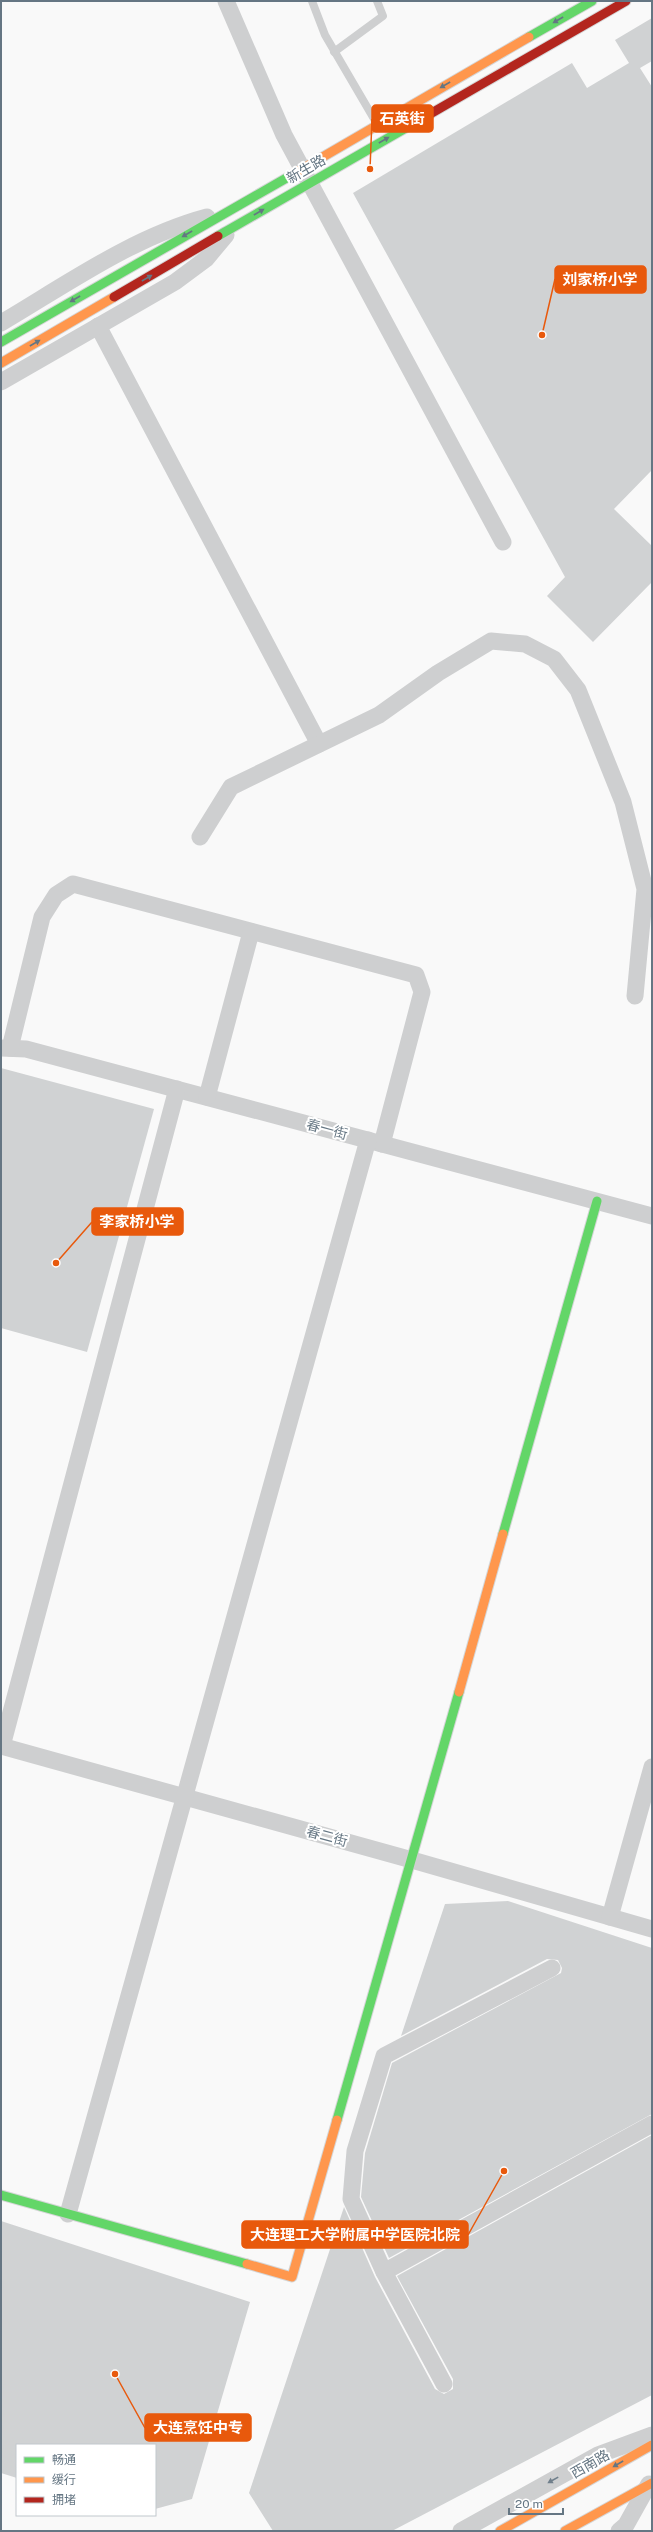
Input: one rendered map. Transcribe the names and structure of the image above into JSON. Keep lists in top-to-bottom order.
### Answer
{
  "streets": {
    "main road": ["新生路", "西南路"],
    "street": ["春一街", "春二街"]
  },
  "places": [
    "石英街",
    "刘家桥小学",
    "李家桥小学",
    "大连理工大学附属中学医院北院",
    "大连烹饪中专"
  ],
  "legend": ["畅通", "缓行", "拥堵"],
  "scale_bar": "20 m"
}
